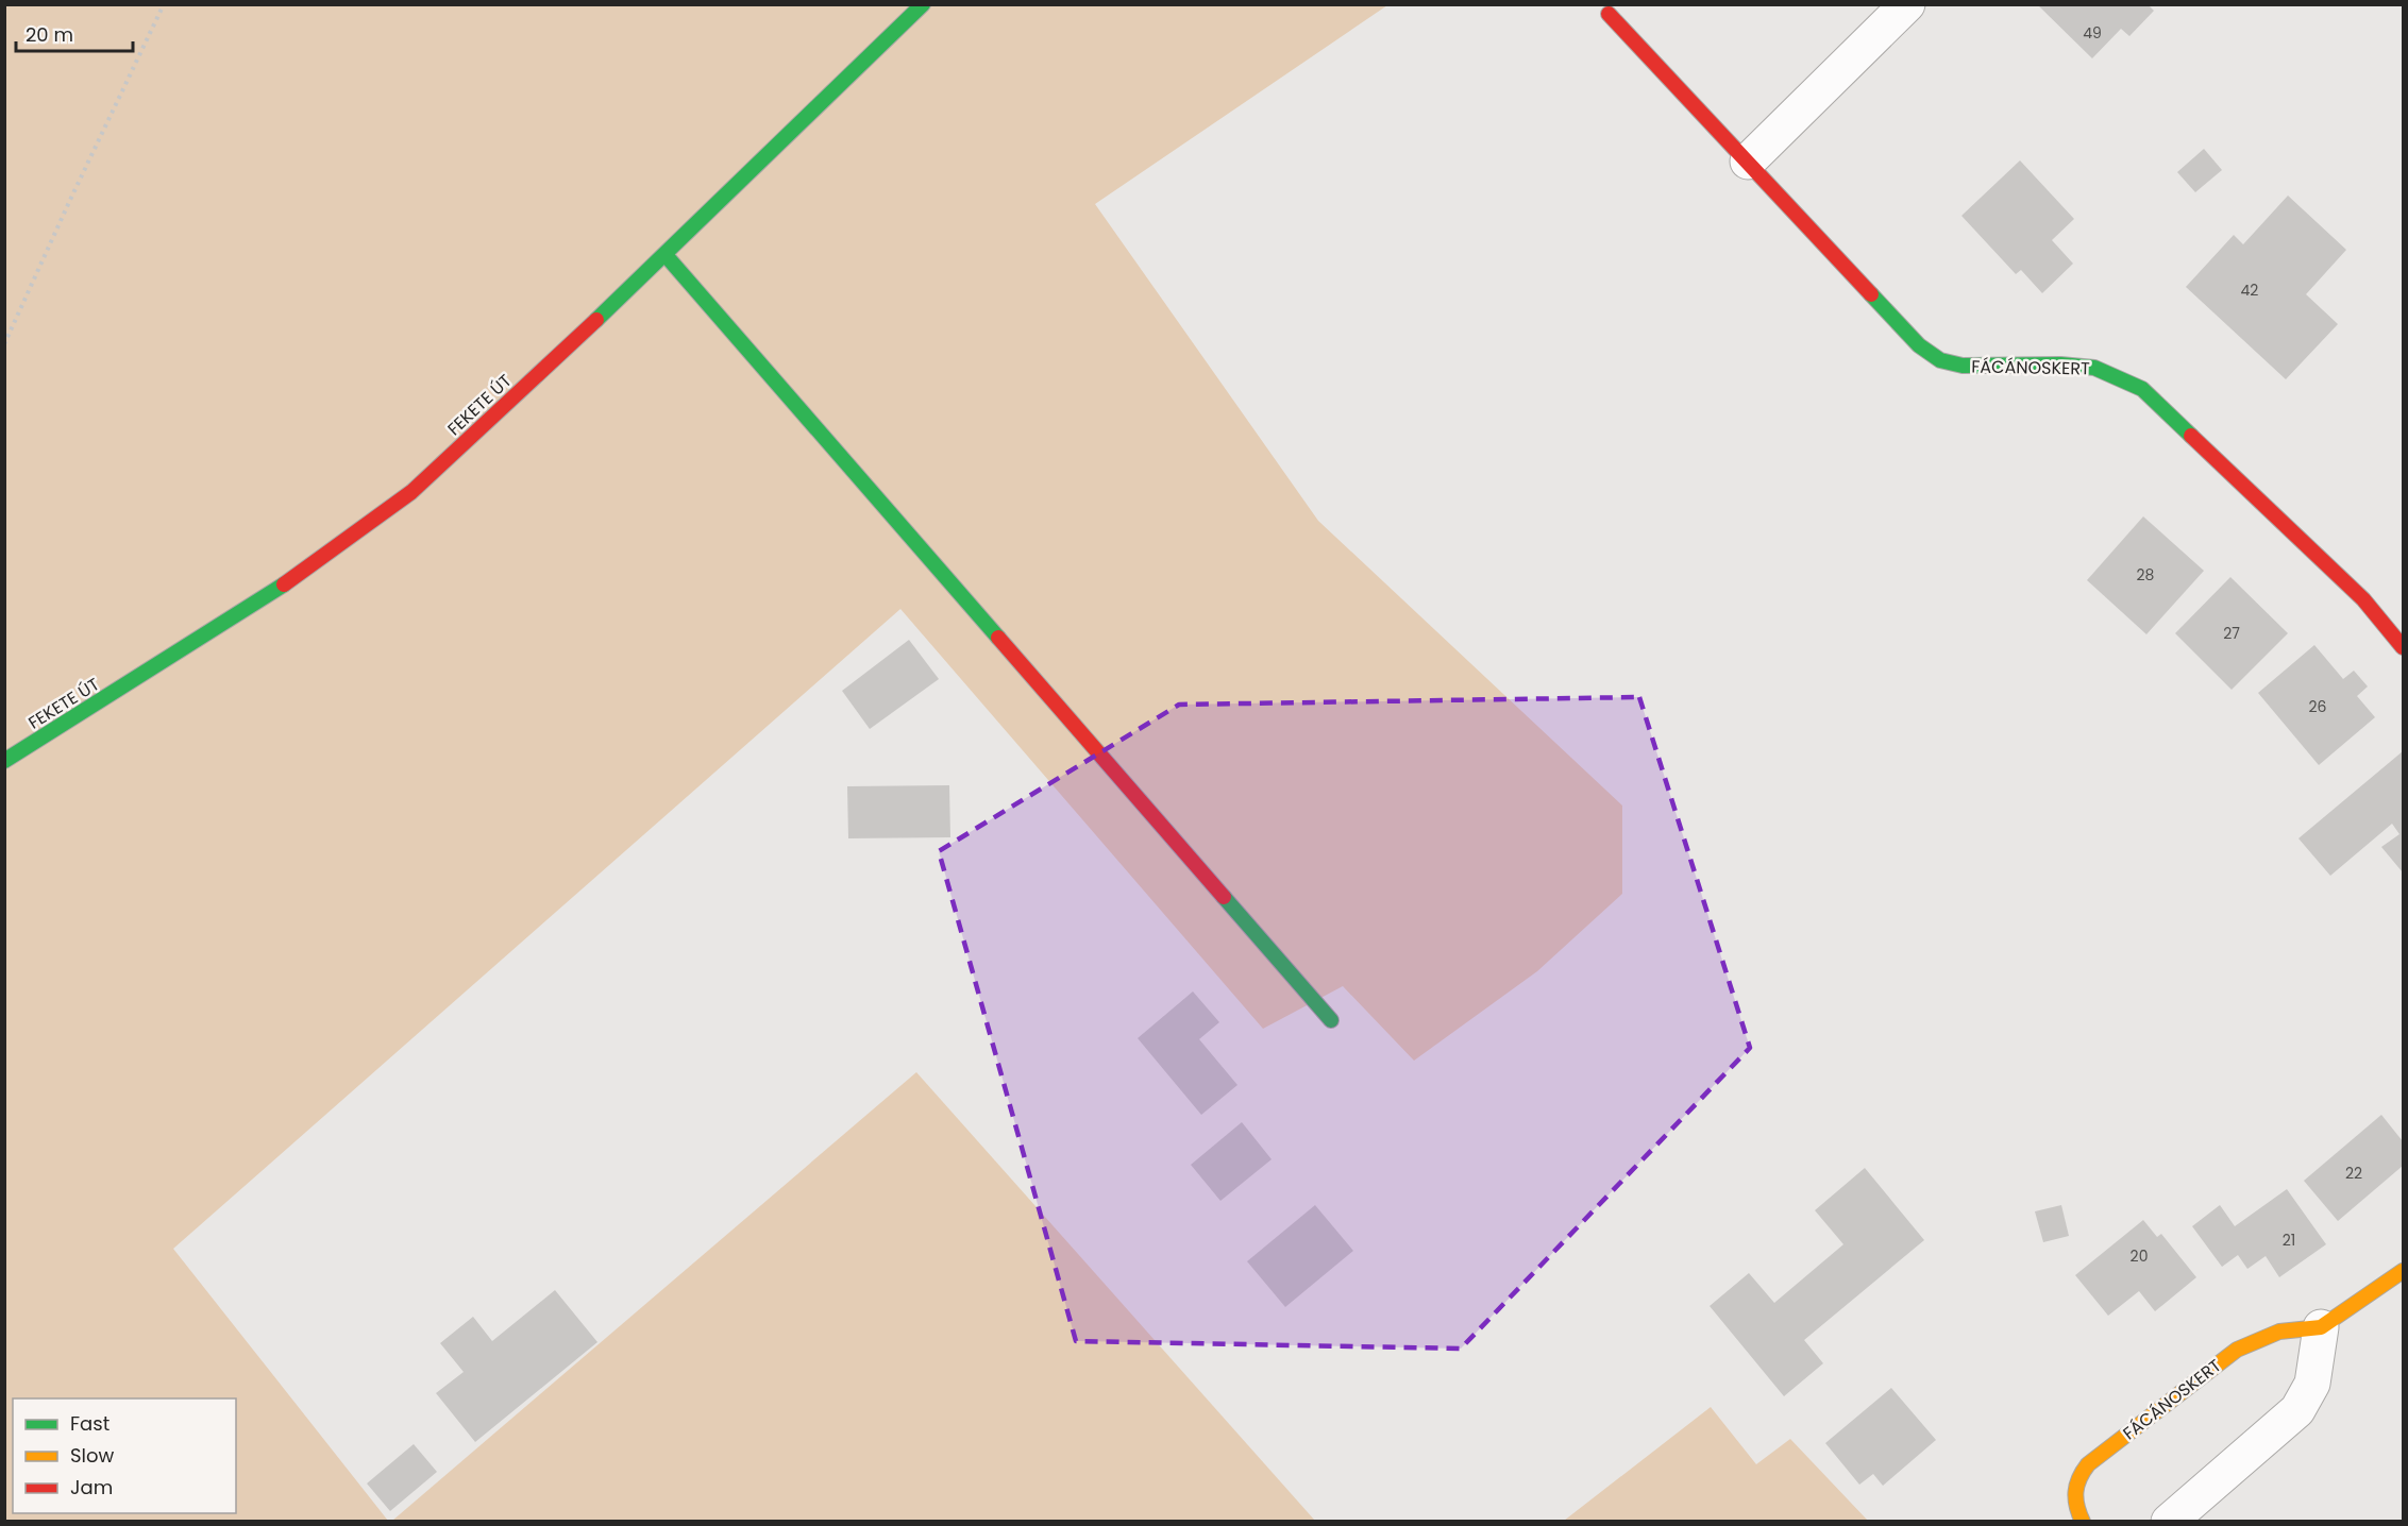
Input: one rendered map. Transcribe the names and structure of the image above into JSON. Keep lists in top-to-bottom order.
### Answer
{
  "streets": {
    "street": ["FÁCÁNOSKERT", "FEKETE ÚT"]
  },
  "house_numbers": [
    "49",
    "42",
    "28",
    "27",
    "26",
    "22",
    "21",
    "20"
  ],
  "legend": ["Fast", "Slow", "Jam"],
  "scale_bar": "20 m"
}
